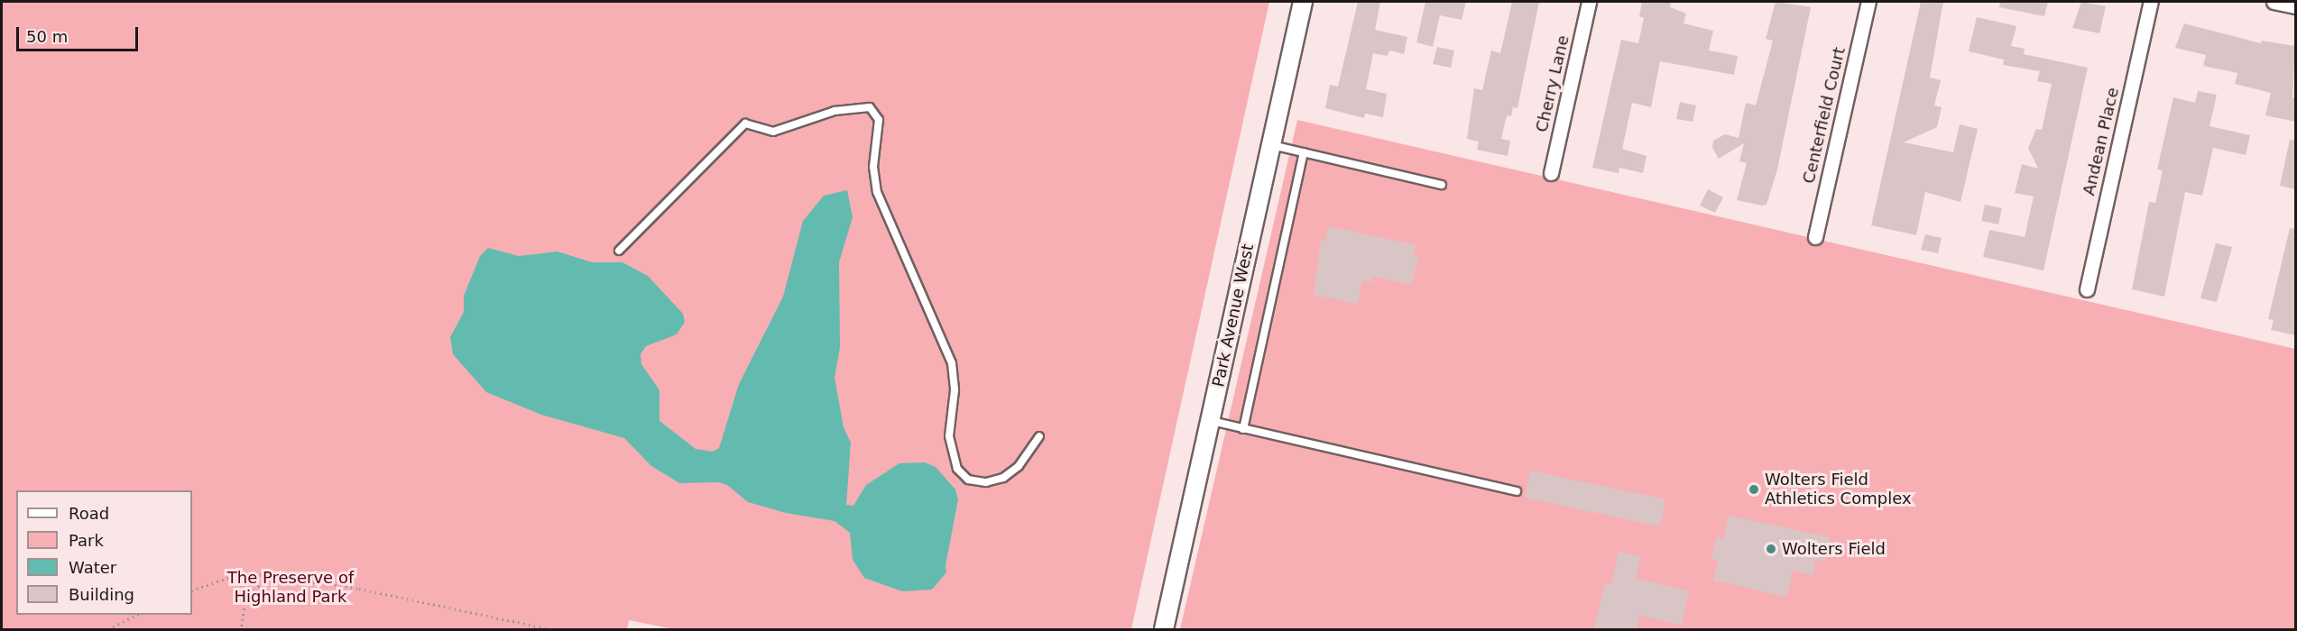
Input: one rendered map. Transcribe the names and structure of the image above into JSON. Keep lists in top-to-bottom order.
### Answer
{
  "streets": {
    "street": [
      "Cherry Lane",
      "Centerfield Court",
      "Andean Place",
      "Park Avenue West"
    ]
  },
  "parks": ["The Preserve of Highland Park"],
  "places": ["Wolters Field Athletics Complex", "Wolters Field"],
  "legend": [
    "Road",
    "Park",
    "Water",
    "Building"
  ],
  "scale_bar": "50 m"
}
